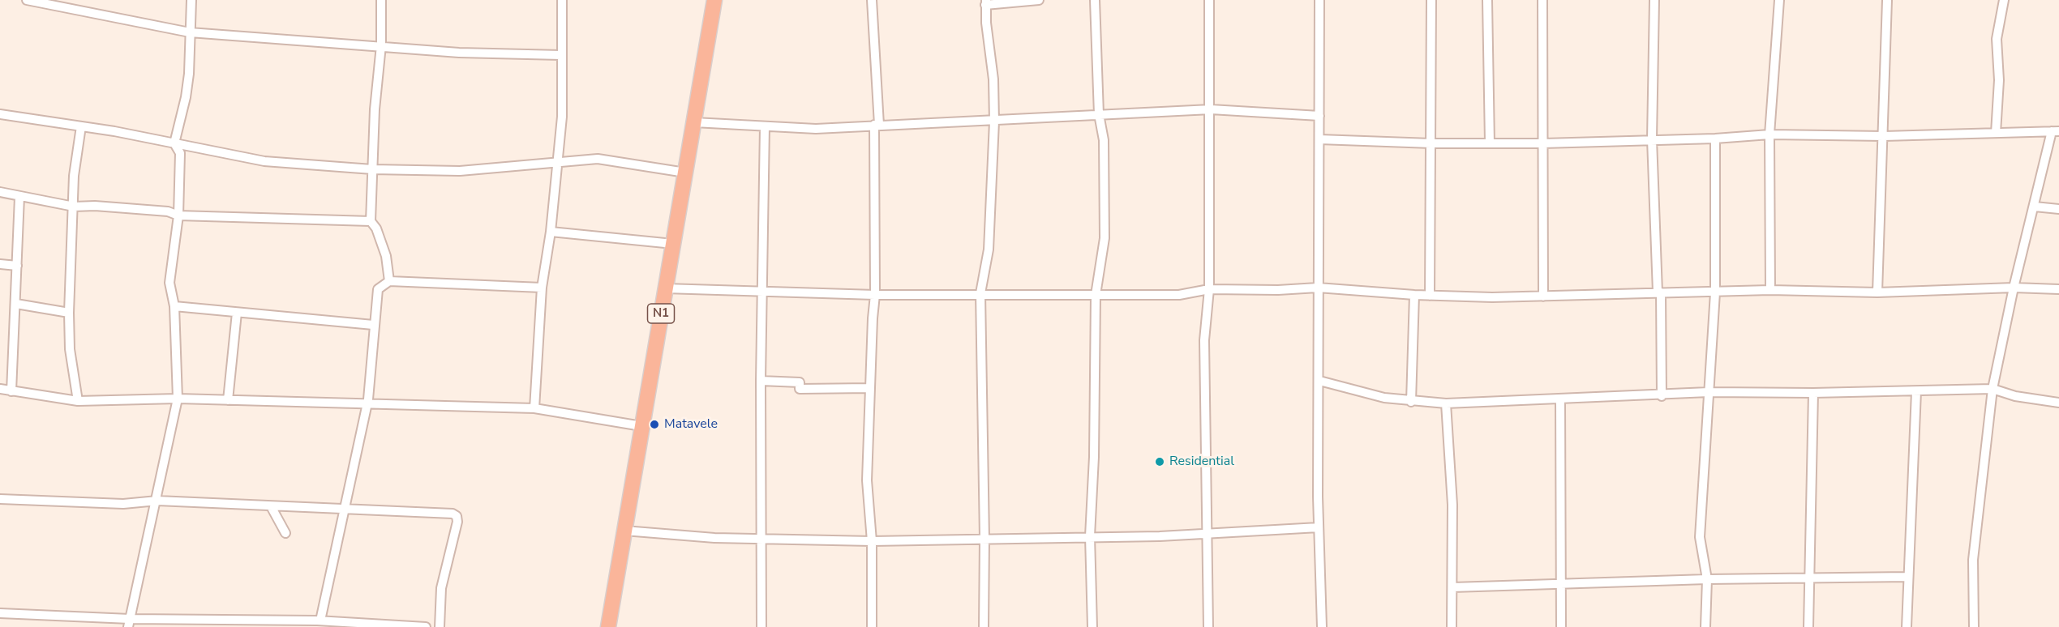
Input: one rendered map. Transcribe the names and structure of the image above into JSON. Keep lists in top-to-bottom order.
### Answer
{
  "streets": {
    "highway": ["N1"]
  },
  "places": ["Matavele", "Residential"]
}
